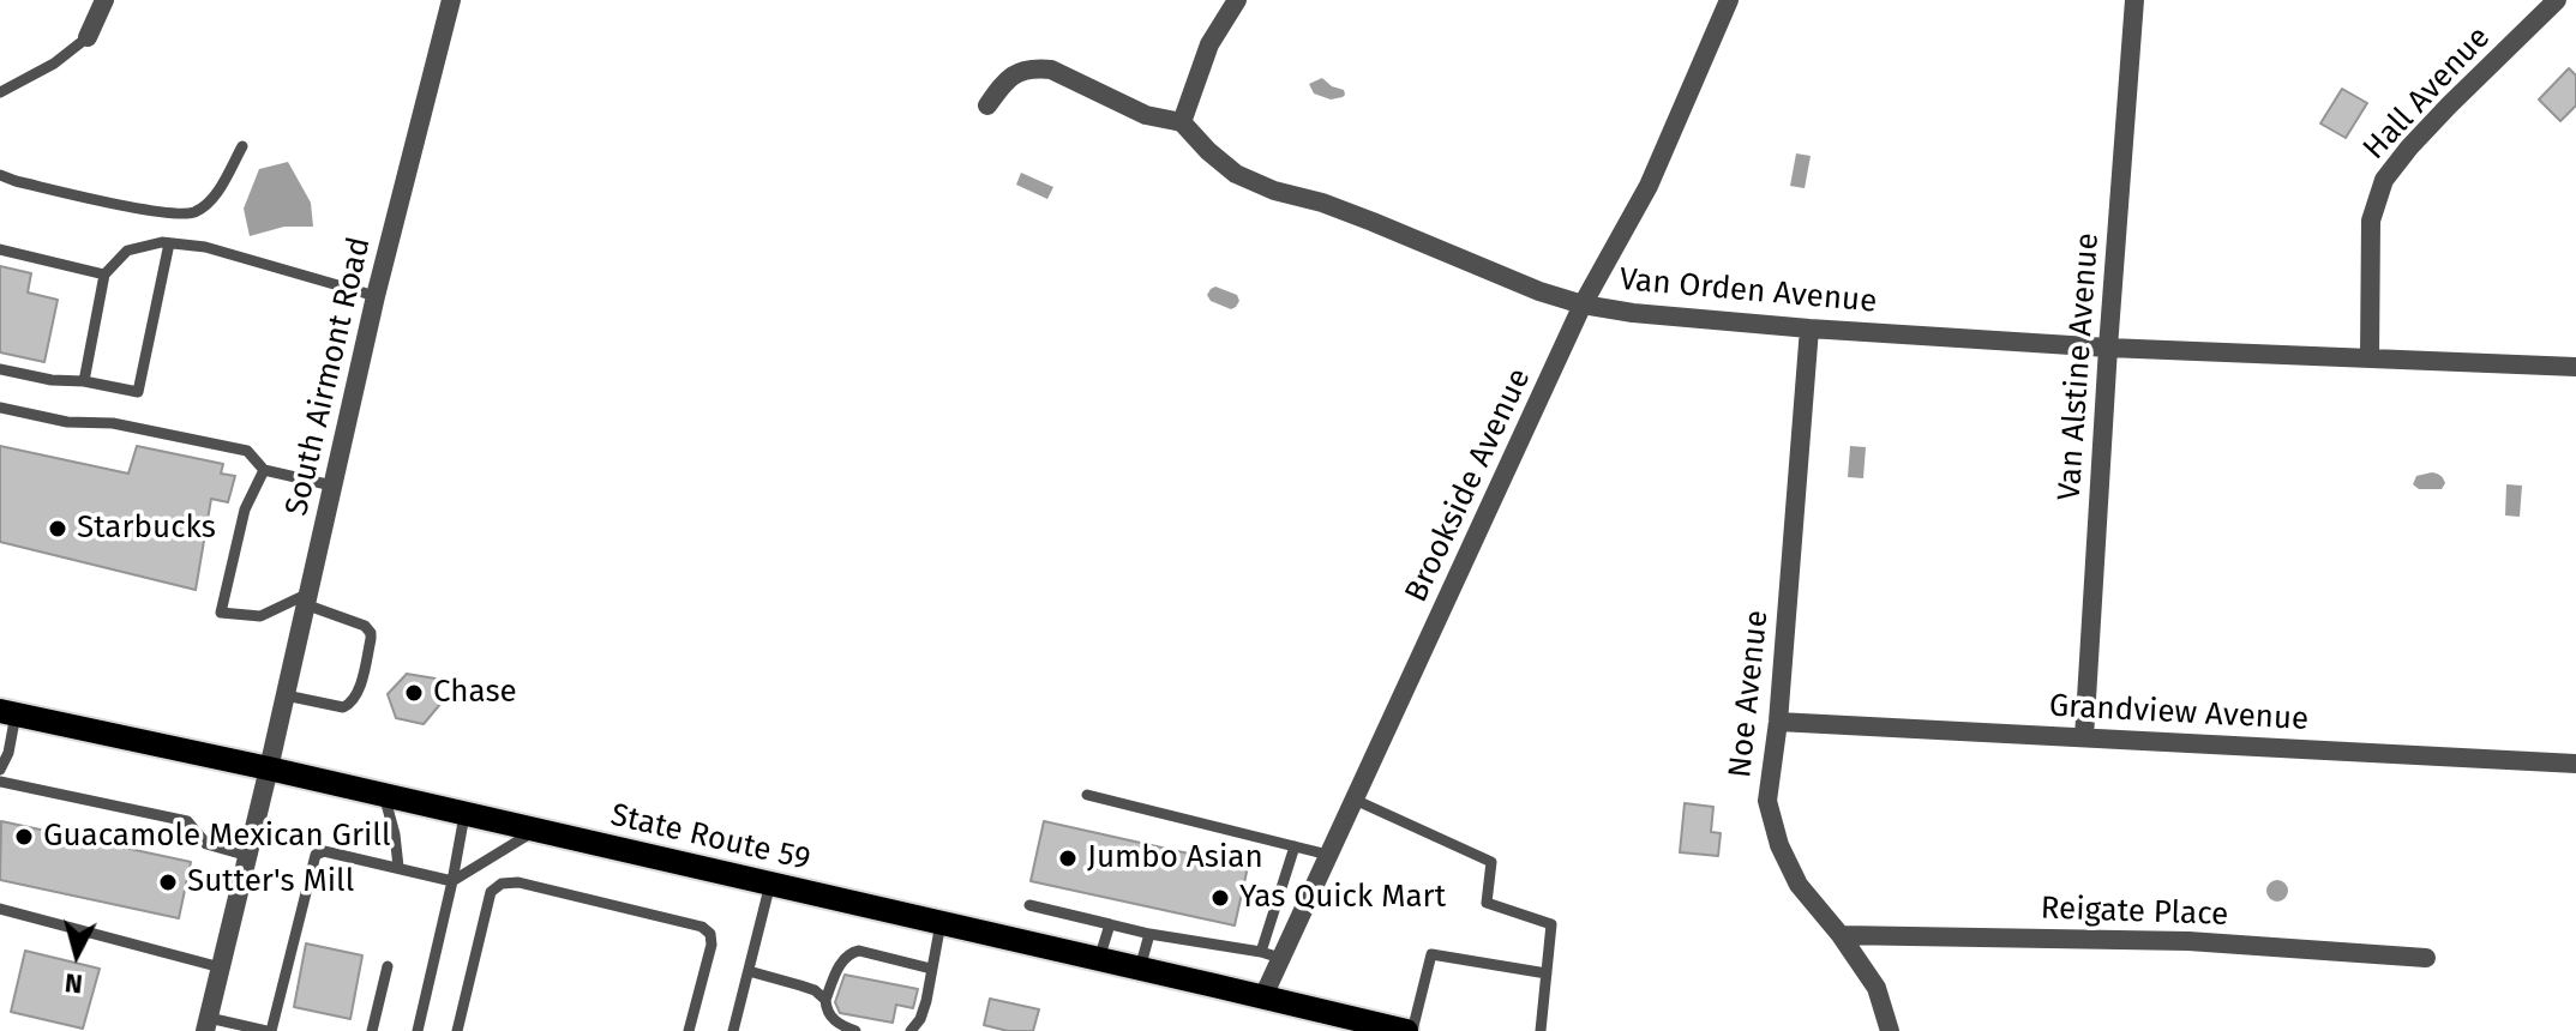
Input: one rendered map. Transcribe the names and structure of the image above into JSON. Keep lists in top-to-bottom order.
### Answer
{
  "streets": {
    "main road": ["State Route 59"],
    "street": [
      "Hall Avenue",
      "Van Orden Avenue",
      "Van Alstine Avenue",
      "South Airmont Road",
      "Brookside Avenue",
      "Noe Avenue",
      "Grandview Avenue",
      "Reigate Place"
    ]
  },
  "crossings": [
    ["Hall Avenue", "Van Orden Avenue"],
    ["Van Orden Avenue", "Van Alstine Avenue"],
    ["Van Orden Avenue", "Brookside Avenue"],
    ["Van Orden Avenue", "Noe Avenue"],
    ["Van Alstine Avenue", "Grandview Avenue"],
    ["South Airmont Road", "State Route 59"],
    ["Brookside Avenue", "State Route 59"],
    ["Noe Avenue", "Grandview Avenue"],
    ["Noe Avenue", "Reigate Place"]
  ],
  "places": [
    "Starbucks",
    "Chase",
    "Guacamole Mexican Grill",
    "Jumbo Asian",
    "Sutter's Mill",
    "Yas Quick Mart"
  ],
  "north": "bottom"
}
